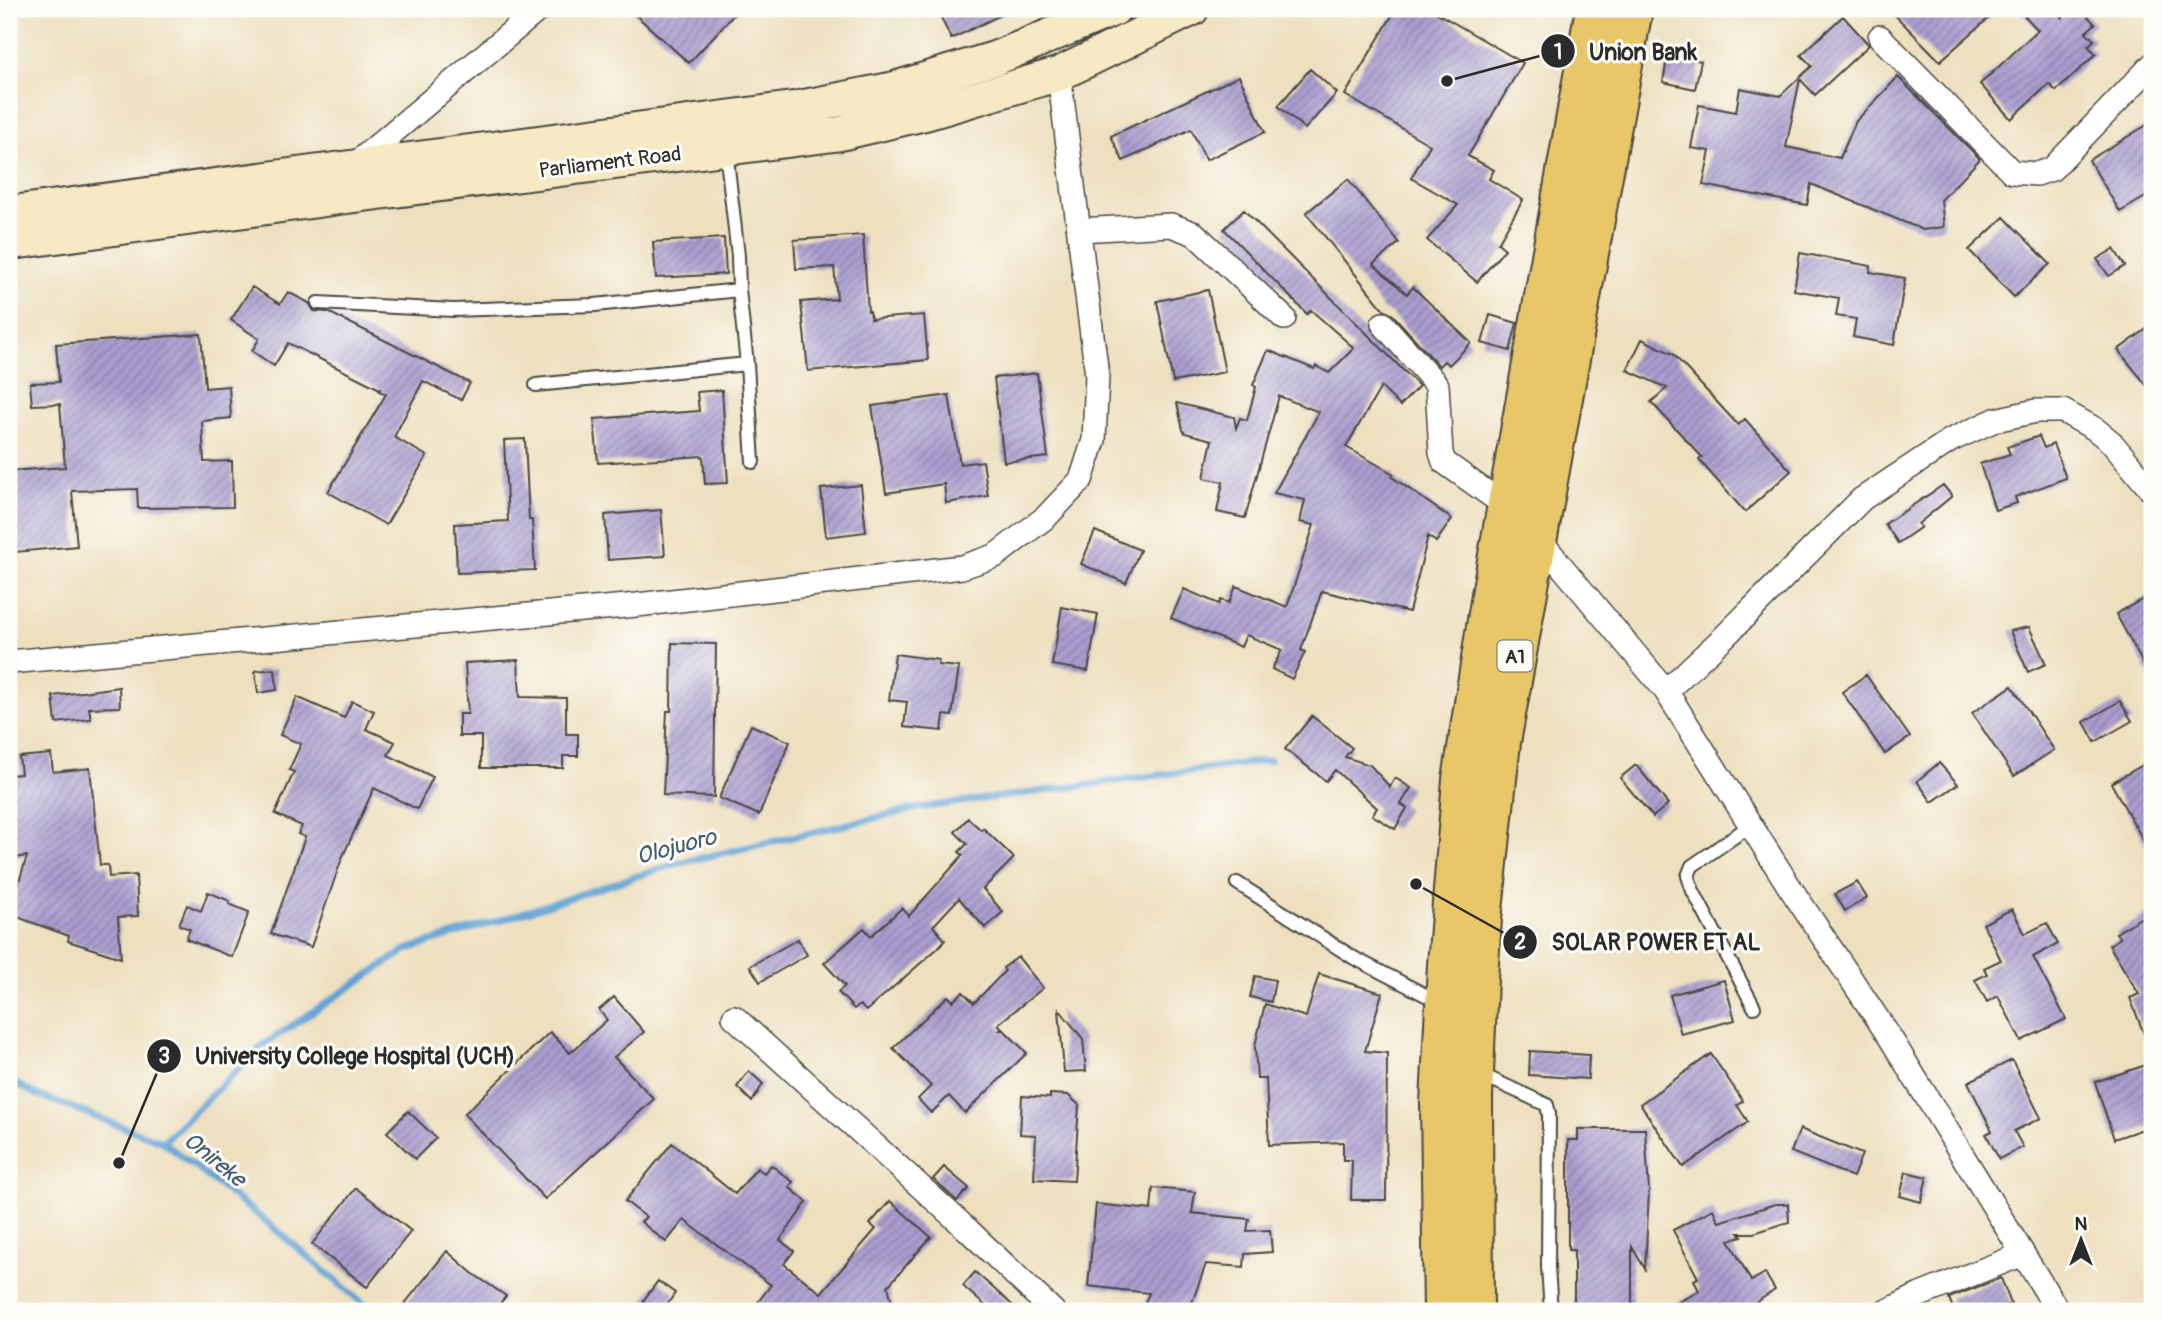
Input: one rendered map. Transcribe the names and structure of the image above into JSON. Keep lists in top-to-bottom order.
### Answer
{
  "streets": {
    "highway": ["A1"],
    "main road": ["Parliament Road"]
  },
  "water": ["Olojuoro", "Onireke"],
  "places": ["Union Bank", "SOLAR POWER ET AL", "University College Hospital (UCH)"],
  "north": "top"
}
